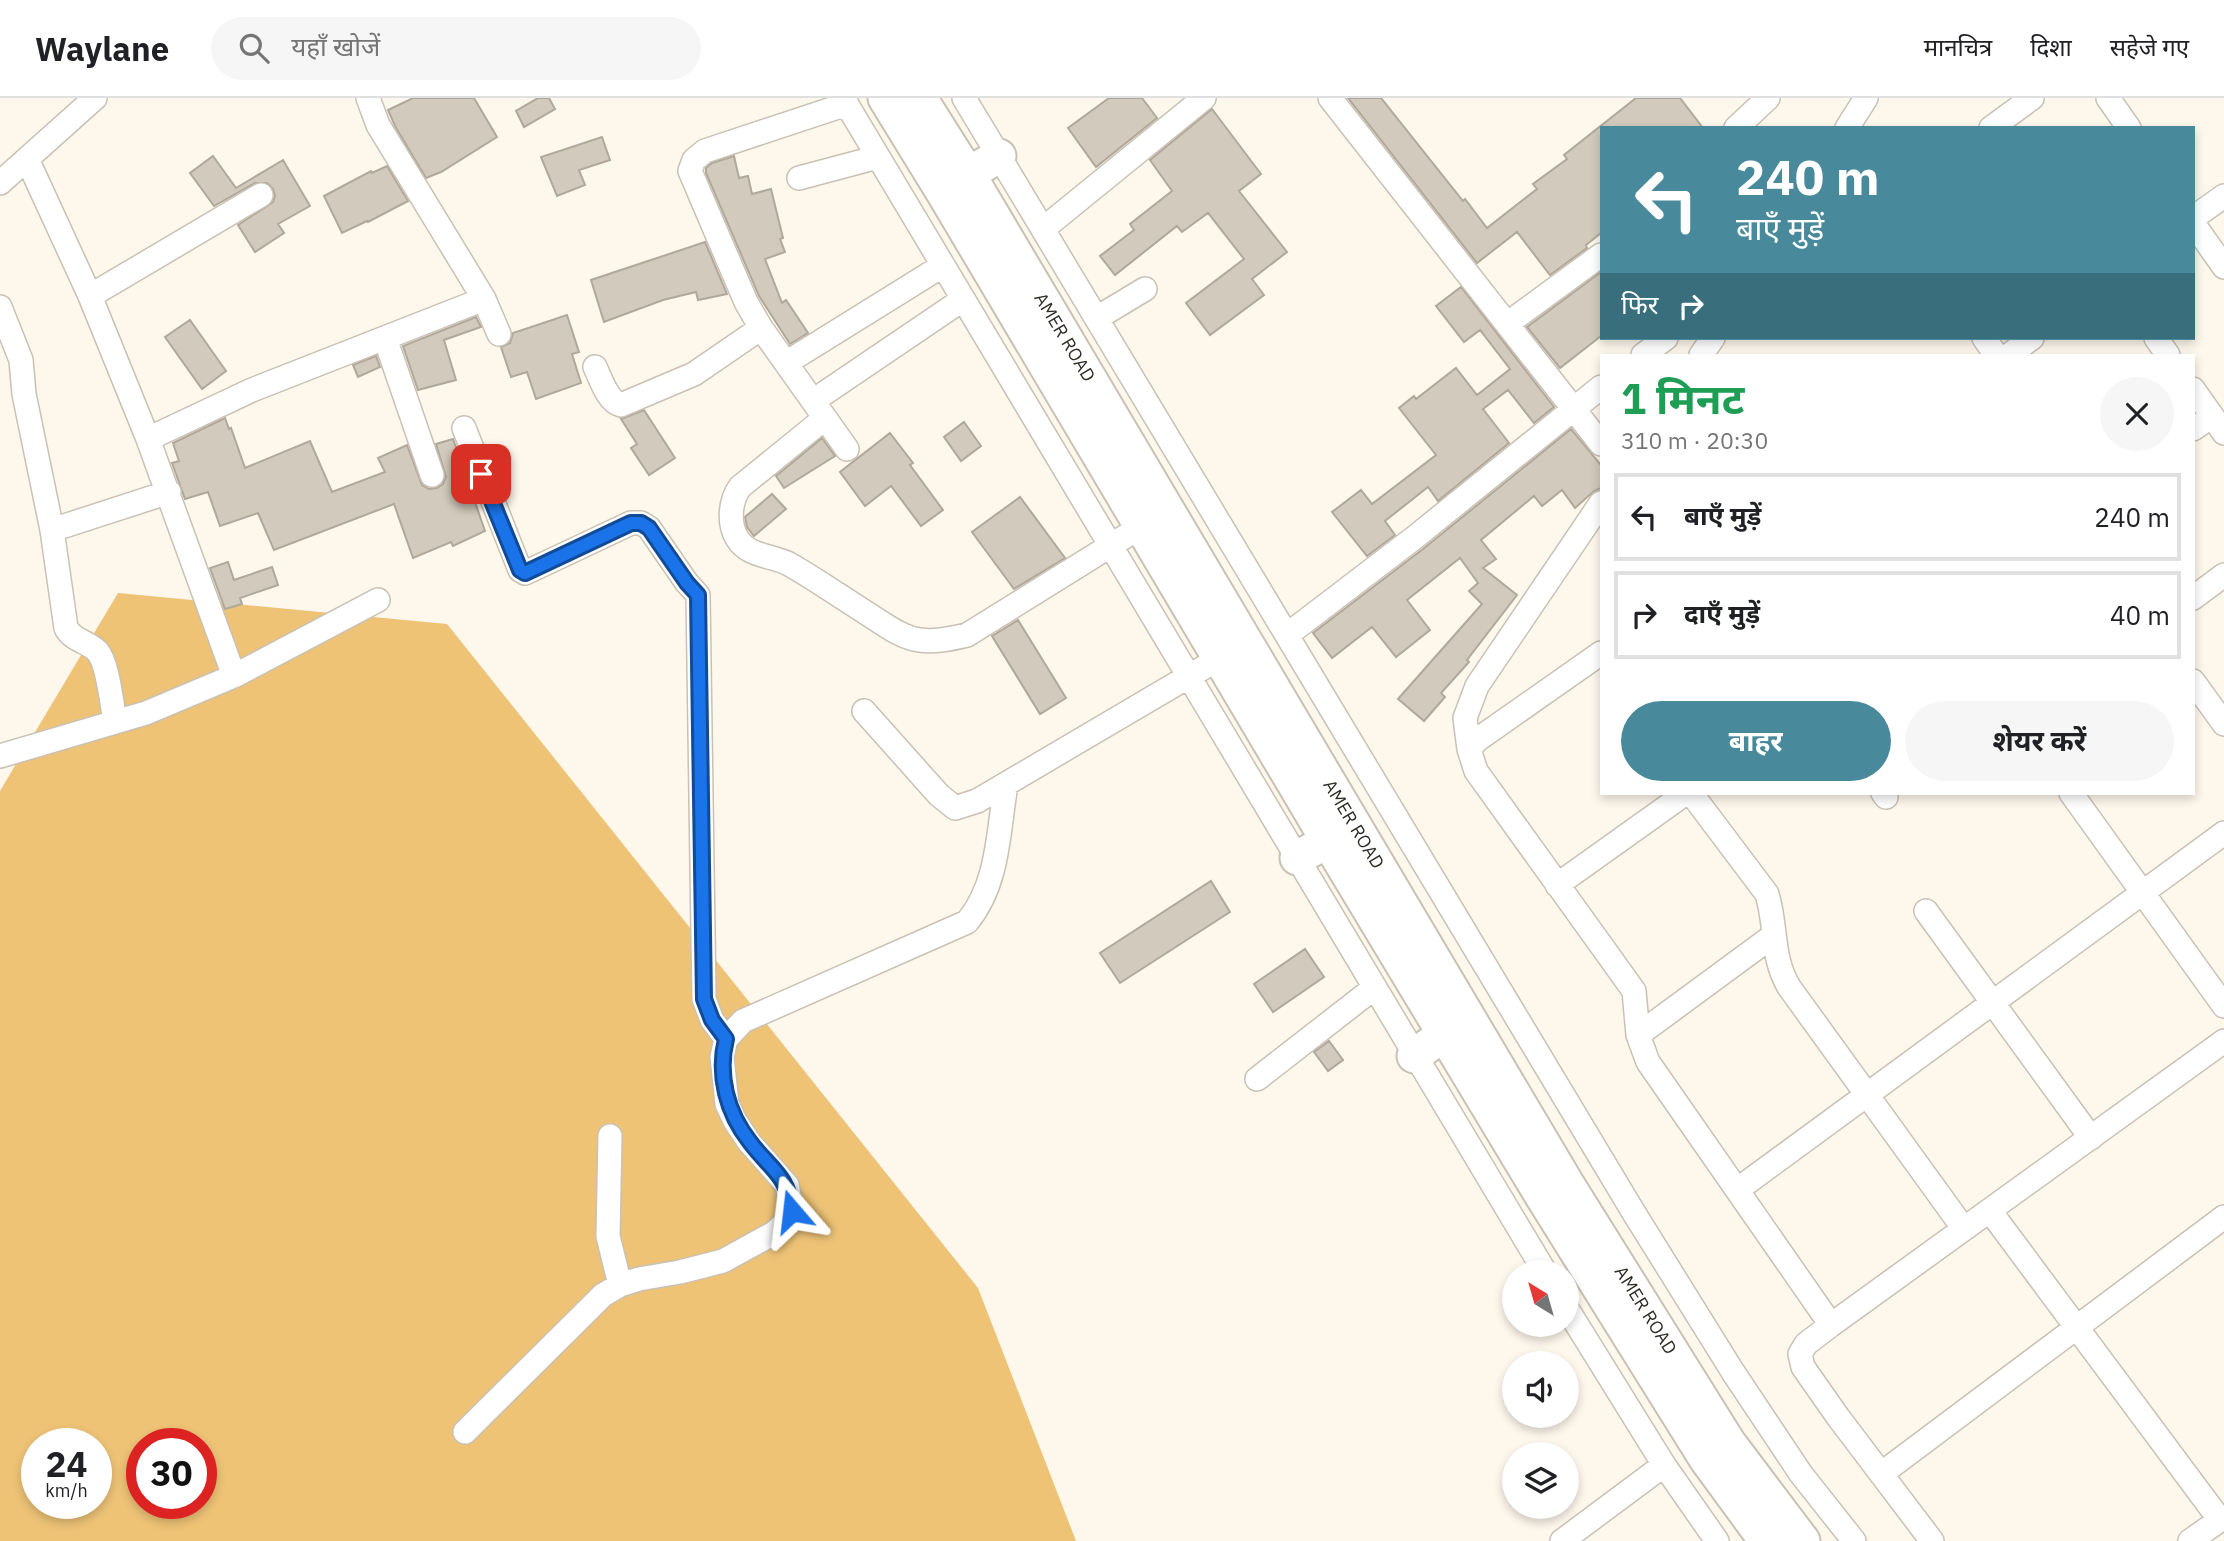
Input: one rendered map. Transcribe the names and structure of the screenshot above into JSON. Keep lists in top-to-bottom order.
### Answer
{
  "streets": {
    "highway": ["AMER ROAD"]
  },
  "north": "top left",
  "page": {
    "header": "Waylane",
    "search": "यहाँ खोजें",
    "nav": ["मानचित्र", "दिशा", "सहेजे गए"],
    "turn": ["240 m", "बाएँ मुड़ें"],
    "then": "फिर",
    "heading": ["1 मिनट", "310 m · 20:30"],
    "list": [
      {
        "name": "बाएँ मुड़ें",
        "value": "240 m"
      },
      {
        "name": "दाएँ मुड़ें",
        "value": "40 m"
      }
    ],
    "buttons": ["बाहर", "शेयर करें"],
    "speed": "24 km/h",
    "limit": "30"
  }
}
